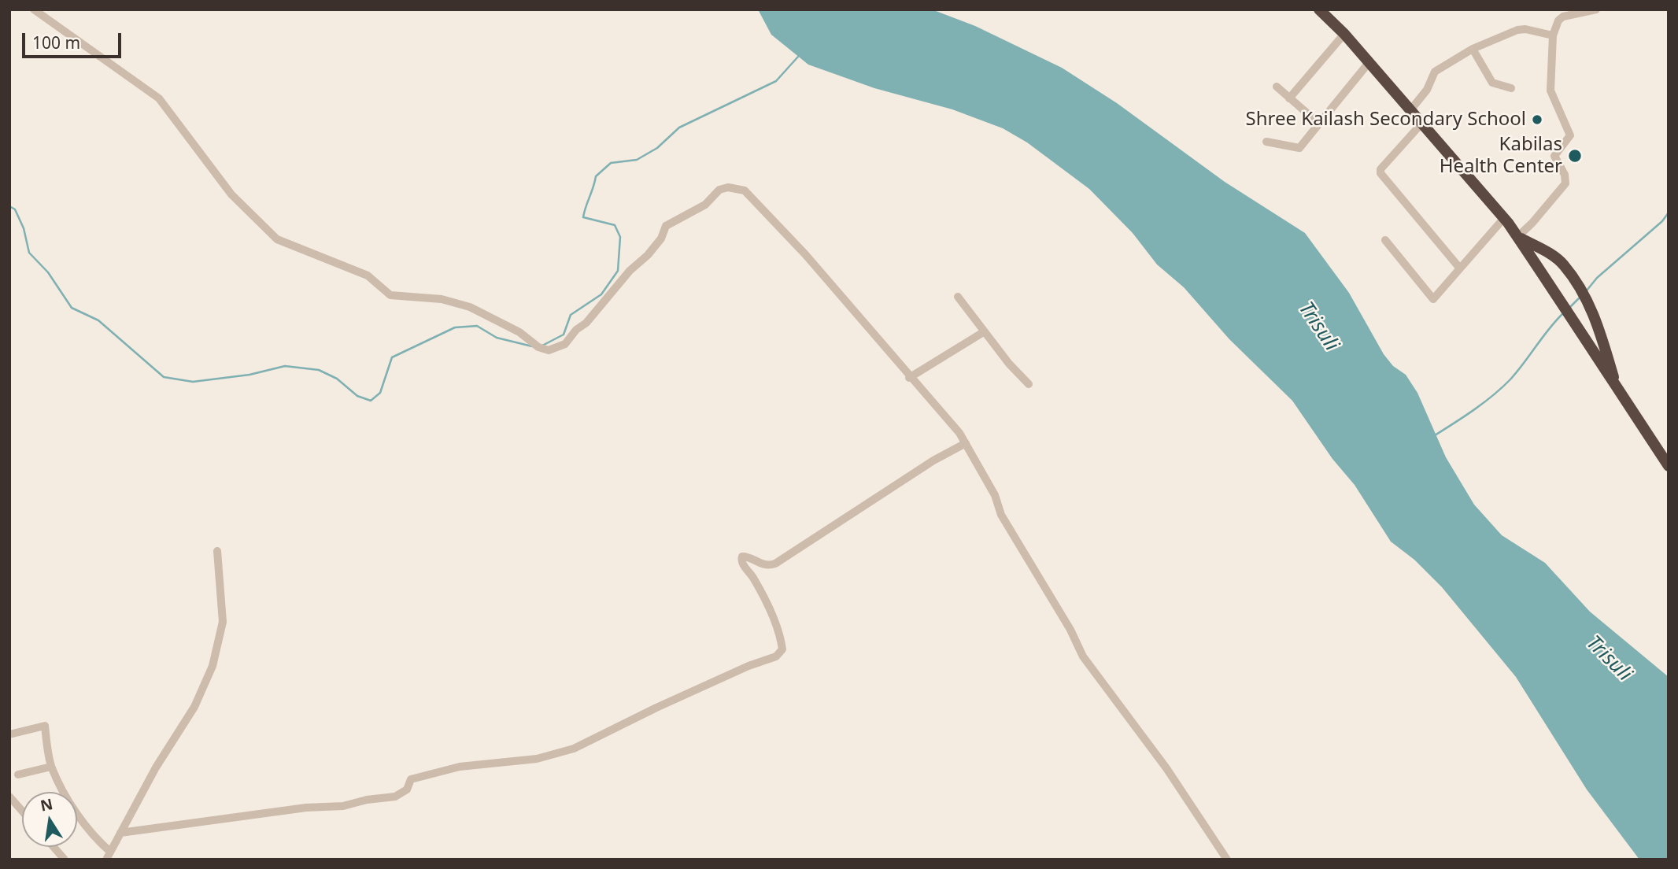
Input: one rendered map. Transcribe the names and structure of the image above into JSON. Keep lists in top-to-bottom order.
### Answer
{
  "water": ["Trisuli"],
  "places": ["Shree Kailash Secondary School", "Kabilas Health Center"],
  "scale_bar": "100 m",
  "north": "top"
}
